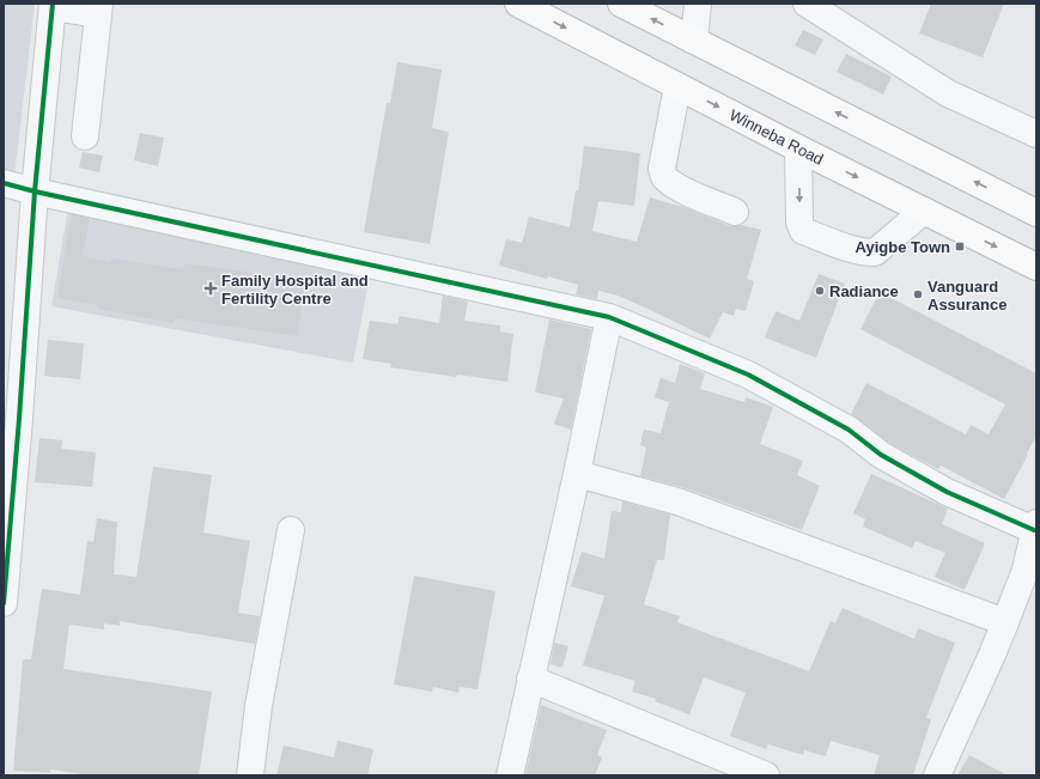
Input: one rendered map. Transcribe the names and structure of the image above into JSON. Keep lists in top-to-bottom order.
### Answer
{
  "streets": {
    "highway": ["Winneba Road"]
  },
  "places": {
    "transit": ["Ayigbe Town"],
    "health": ["Family Hospital and Fertility Centre"],
    "other": ["Radiance", "Vanguard Assurance"]
  }
}
